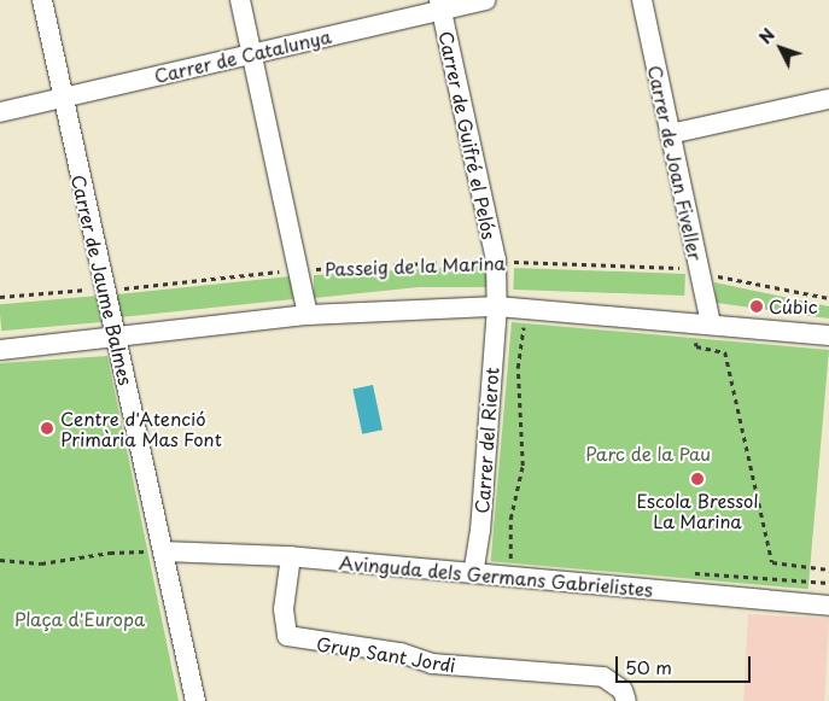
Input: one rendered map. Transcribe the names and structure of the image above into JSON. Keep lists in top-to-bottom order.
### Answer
{
  "streets": {
    "street": [
      "Carrer de Catalunya",
      "Carrer de Guifré el Pelós",
      "Carrer de Joan Fiveller",
      "Carrer de Jaume Balmes",
      "Carrer del Rierot",
      "Avinguda dels Germans Gabrielistes",
      "Grup Sant Jordi"
    ],
    "path": ["Passeig de la Marina"]
  },
  "crossings": [
    ["Carrer de Catalunya", "Carrer de Guifré el Pelós"],
    ["Carrer de Catalunya", "Carrer de Jaume Balmes"],
    ["Carrer de Guifré el Pelós", "Passeig de la Marina"],
    ["Carrer de Guifré el Pelós", "Carrer del Rierot"],
    ["Carrer de Joan Fiveller", "Passeig de la Marina"],
    ["Passeig de la Marina", "Carrer de Jaume Balmes"],
    ["Carrer de Jaume Balmes", "Avinguda dels Germans Gabrielistes"],
    ["Carrer del Rierot", "Avinguda dels Germans Gabrielistes"],
    ["Avinguda dels Germans Gabrielistes", "Grup Sant Jordi"]
  ],
  "parks": ["Parc de la Pau", "Plaça d'Europa"],
  "places": ["Cúbic", "Centre d'Atenció Primària Mas Font", "Escola Bressol La Marina"],
  "scale_bar": "50 m",
  "north": "top left"
}
